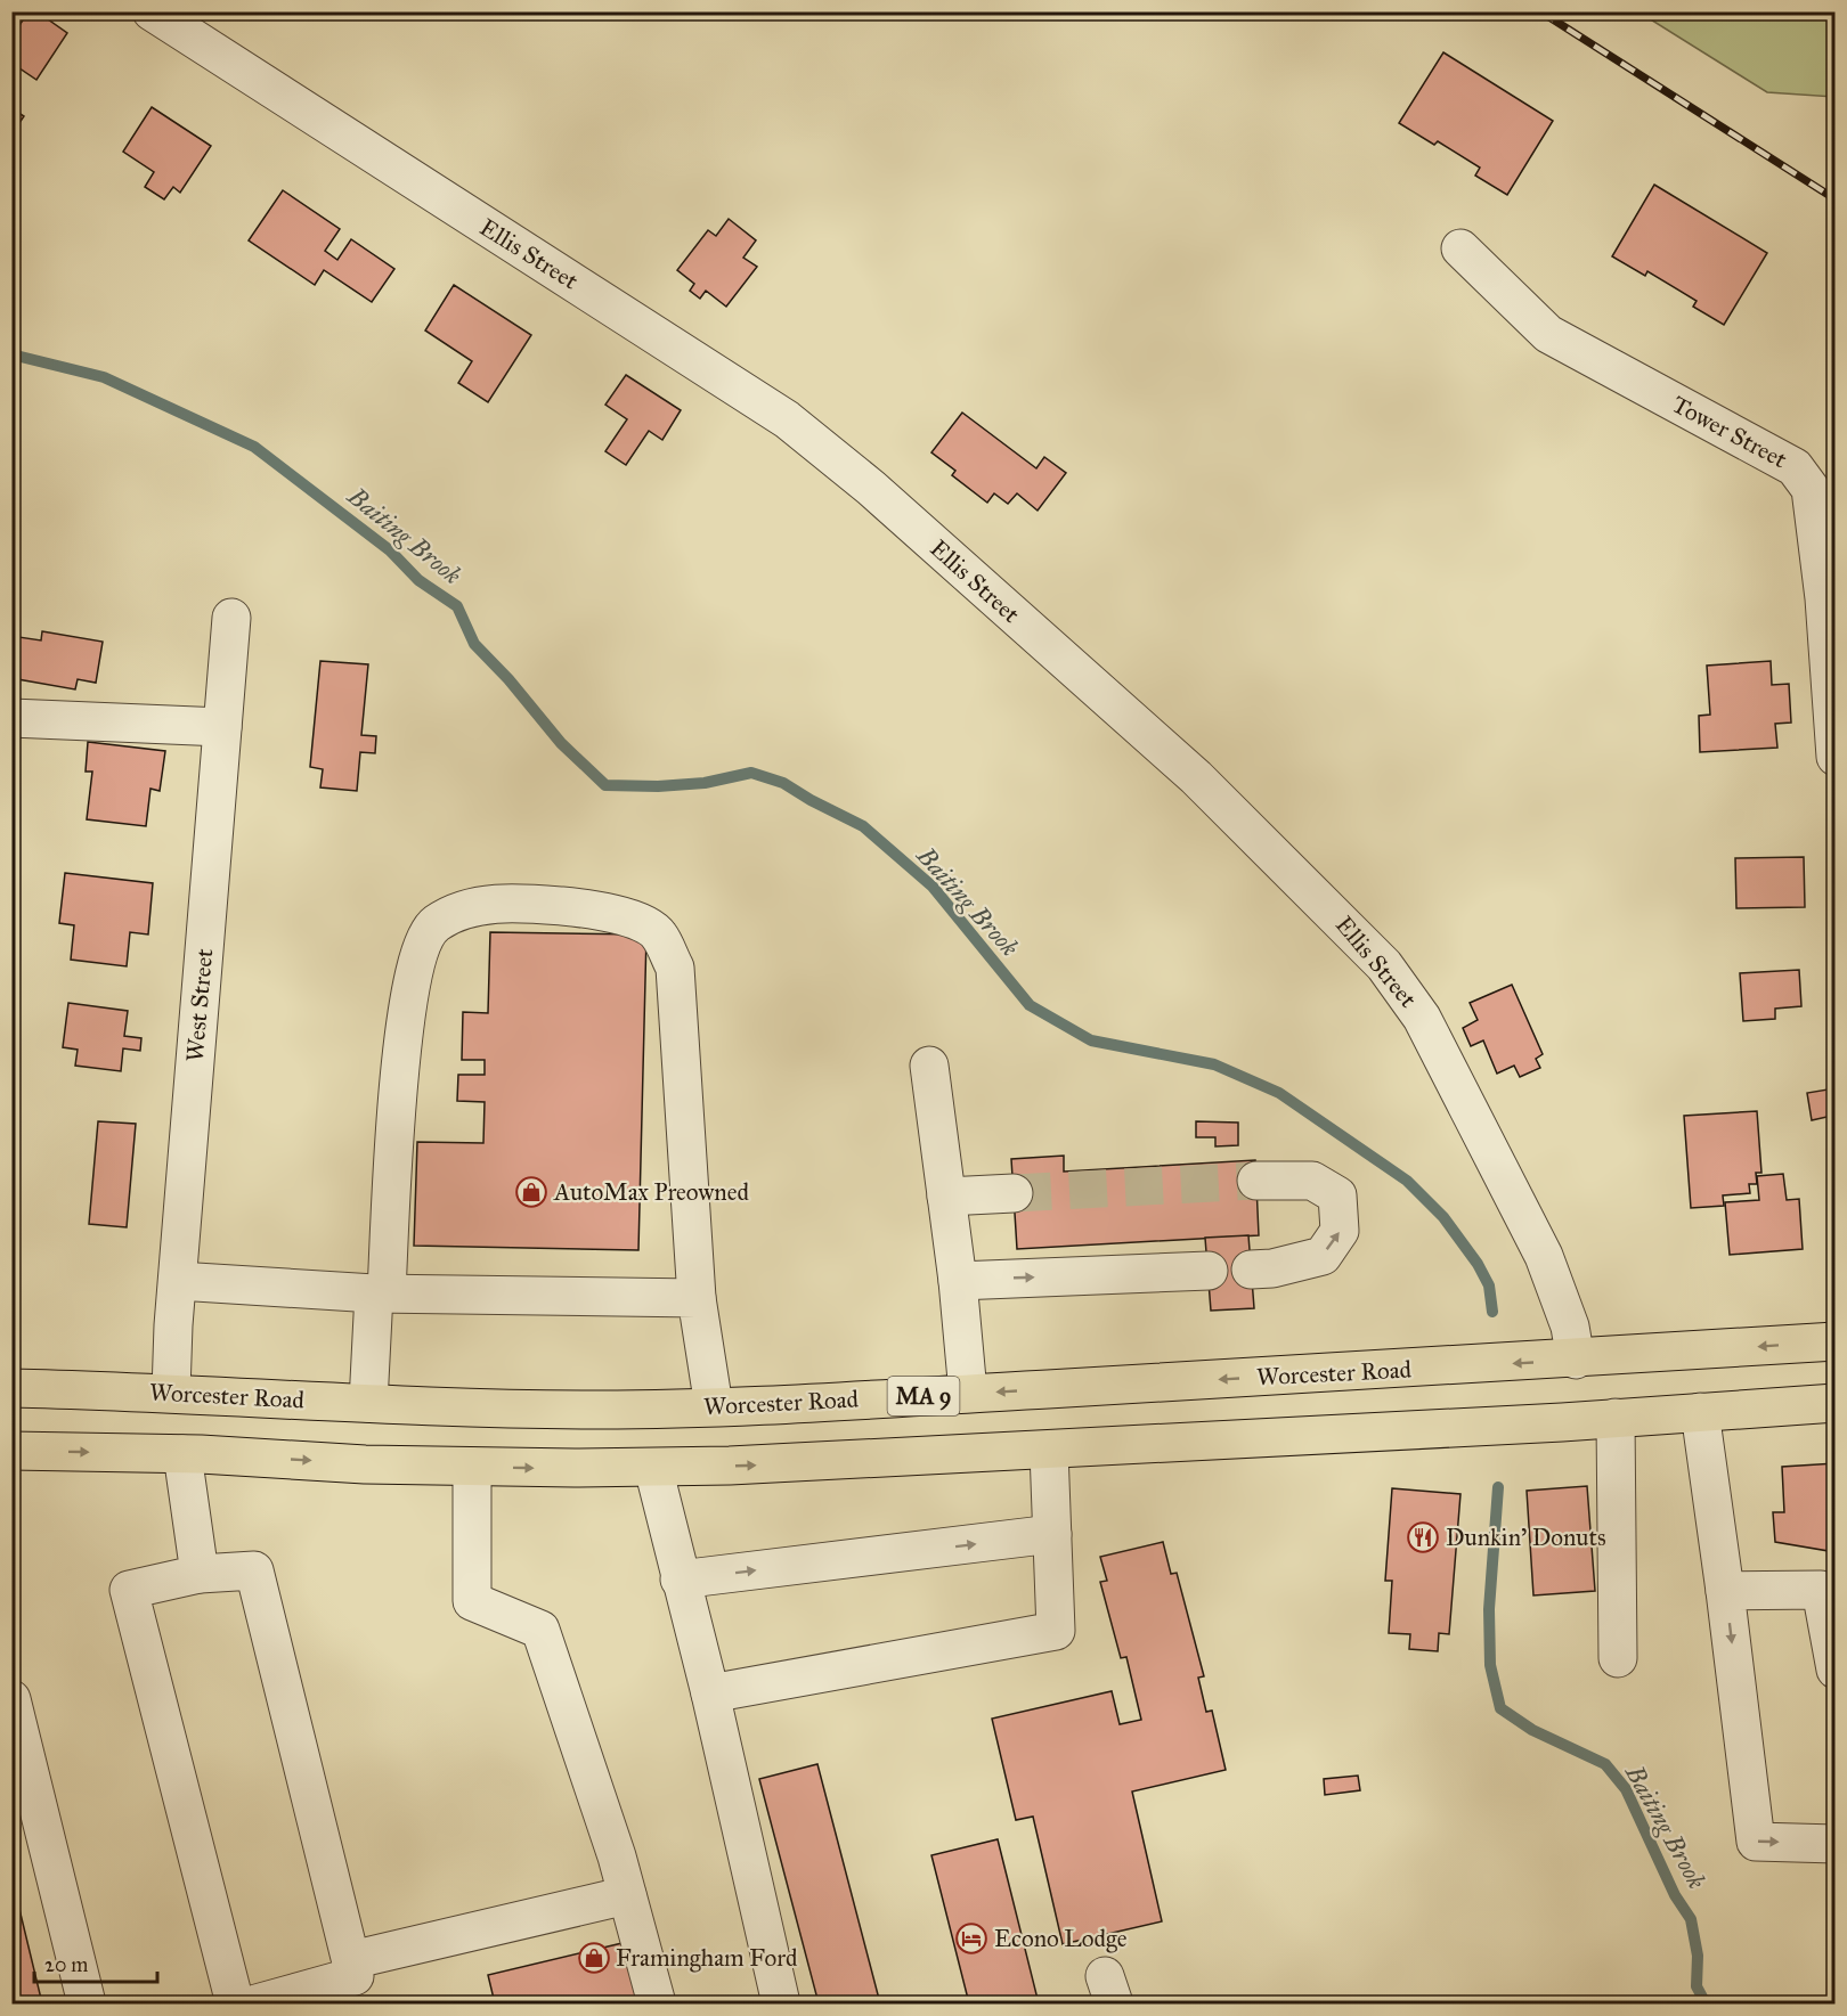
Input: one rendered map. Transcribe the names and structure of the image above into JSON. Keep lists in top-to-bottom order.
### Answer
{
  "streets": {
    "highway": ["Worcester Road", "MA 9"],
    "street": ["Ellis Street", "Tower Street", "West Street"]
  },
  "crossings": [
    ["Ellis Street", "Worcester Road"],
    ["West Street", "Worcester Road"]
  ],
  "water": ["Baiting Brook"],
  "places": {
    "shop": ["AutoMax Preowned", "Framingham Ford"],
    "restaurant": ["Dunkin' Donuts"],
    "hotel": ["Econo Lodge"]
  },
  "scale_bar": "20 m"
}
